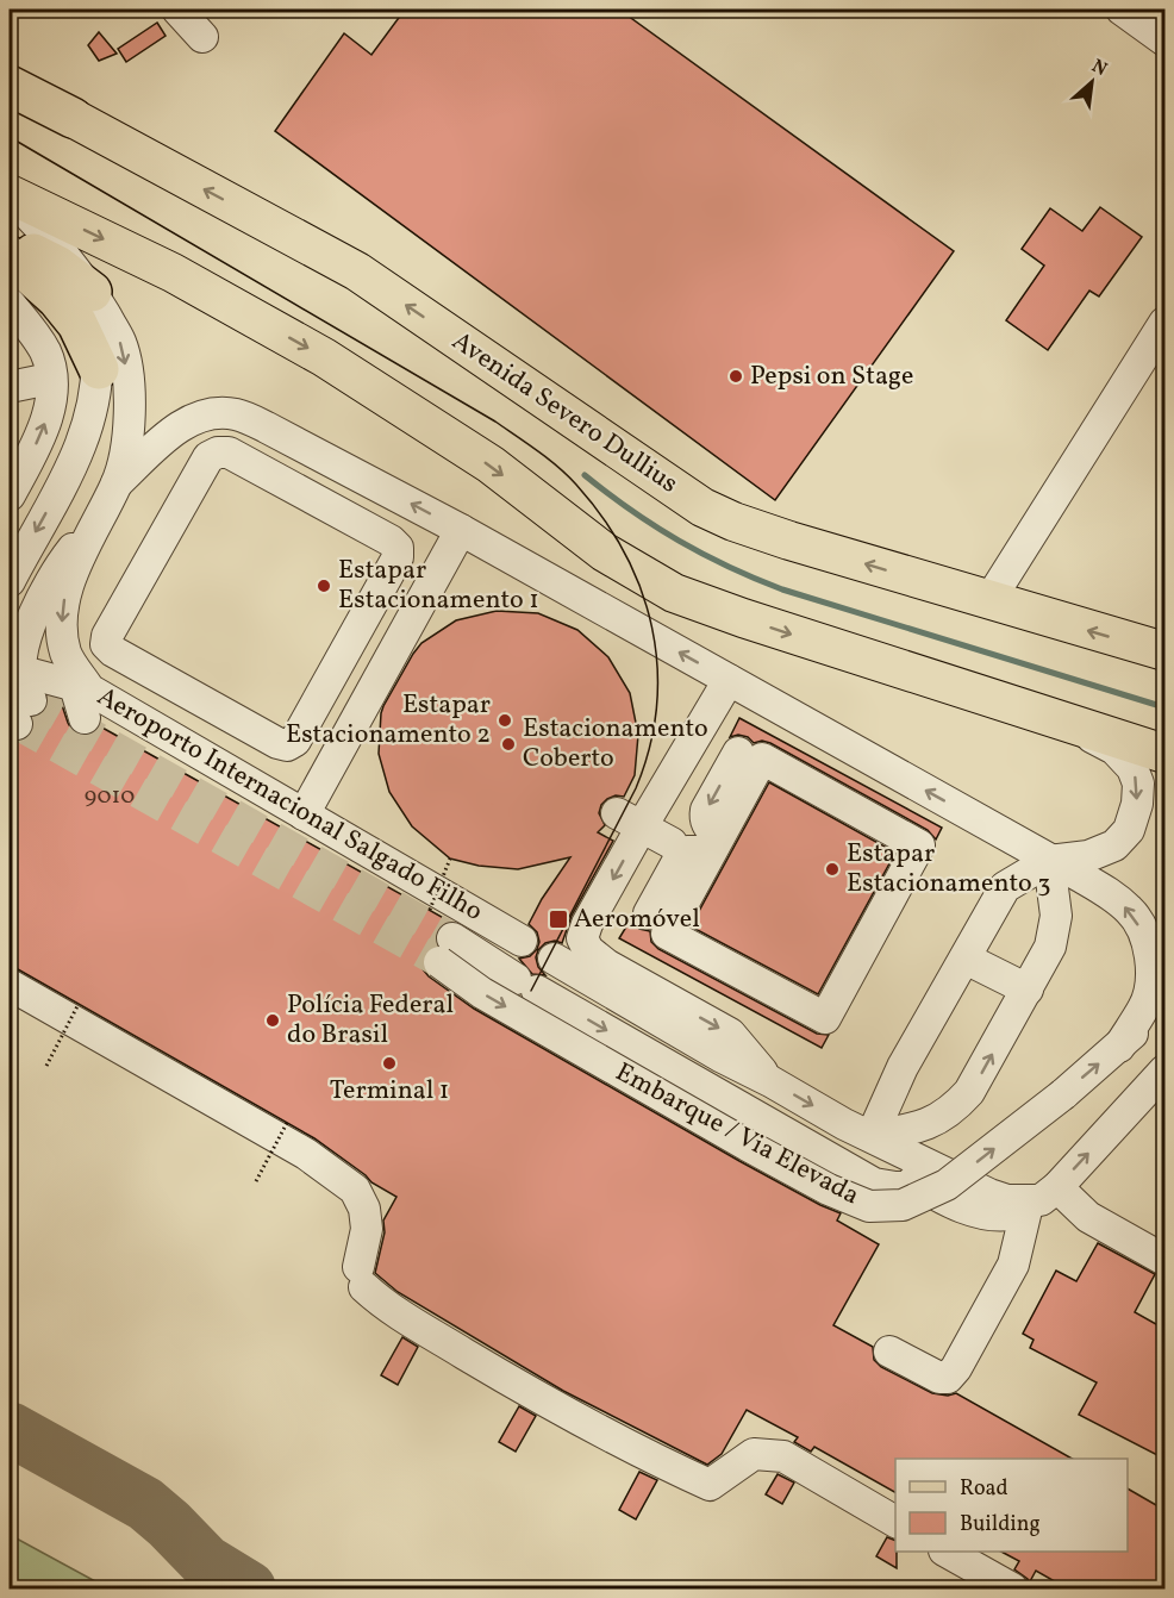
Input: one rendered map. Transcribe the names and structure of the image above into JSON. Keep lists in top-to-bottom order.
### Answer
{
  "streets": {
    "main road": ["Avenida Severo Dullius"],
    "street": ["Aeroporto Internacional Salgado Filho", "Embarque / Via Elevada"]
  },
  "places": {
    "other": [
      "Pepsi on Stage",
      "Estapar Estacionamento 1",
      "Estapar Estacionamento 2",
      "Estacionamento Coberto",
      "Estapar Estacionamento 3",
      "Polícia Federal do Brasil",
      "Terminal 1"
    ],
    "transit": ["Aeromóvel"]
  },
  "house_numbers": ["9010"],
  "legend": ["Road", "Building"],
  "north": "top right"
}
